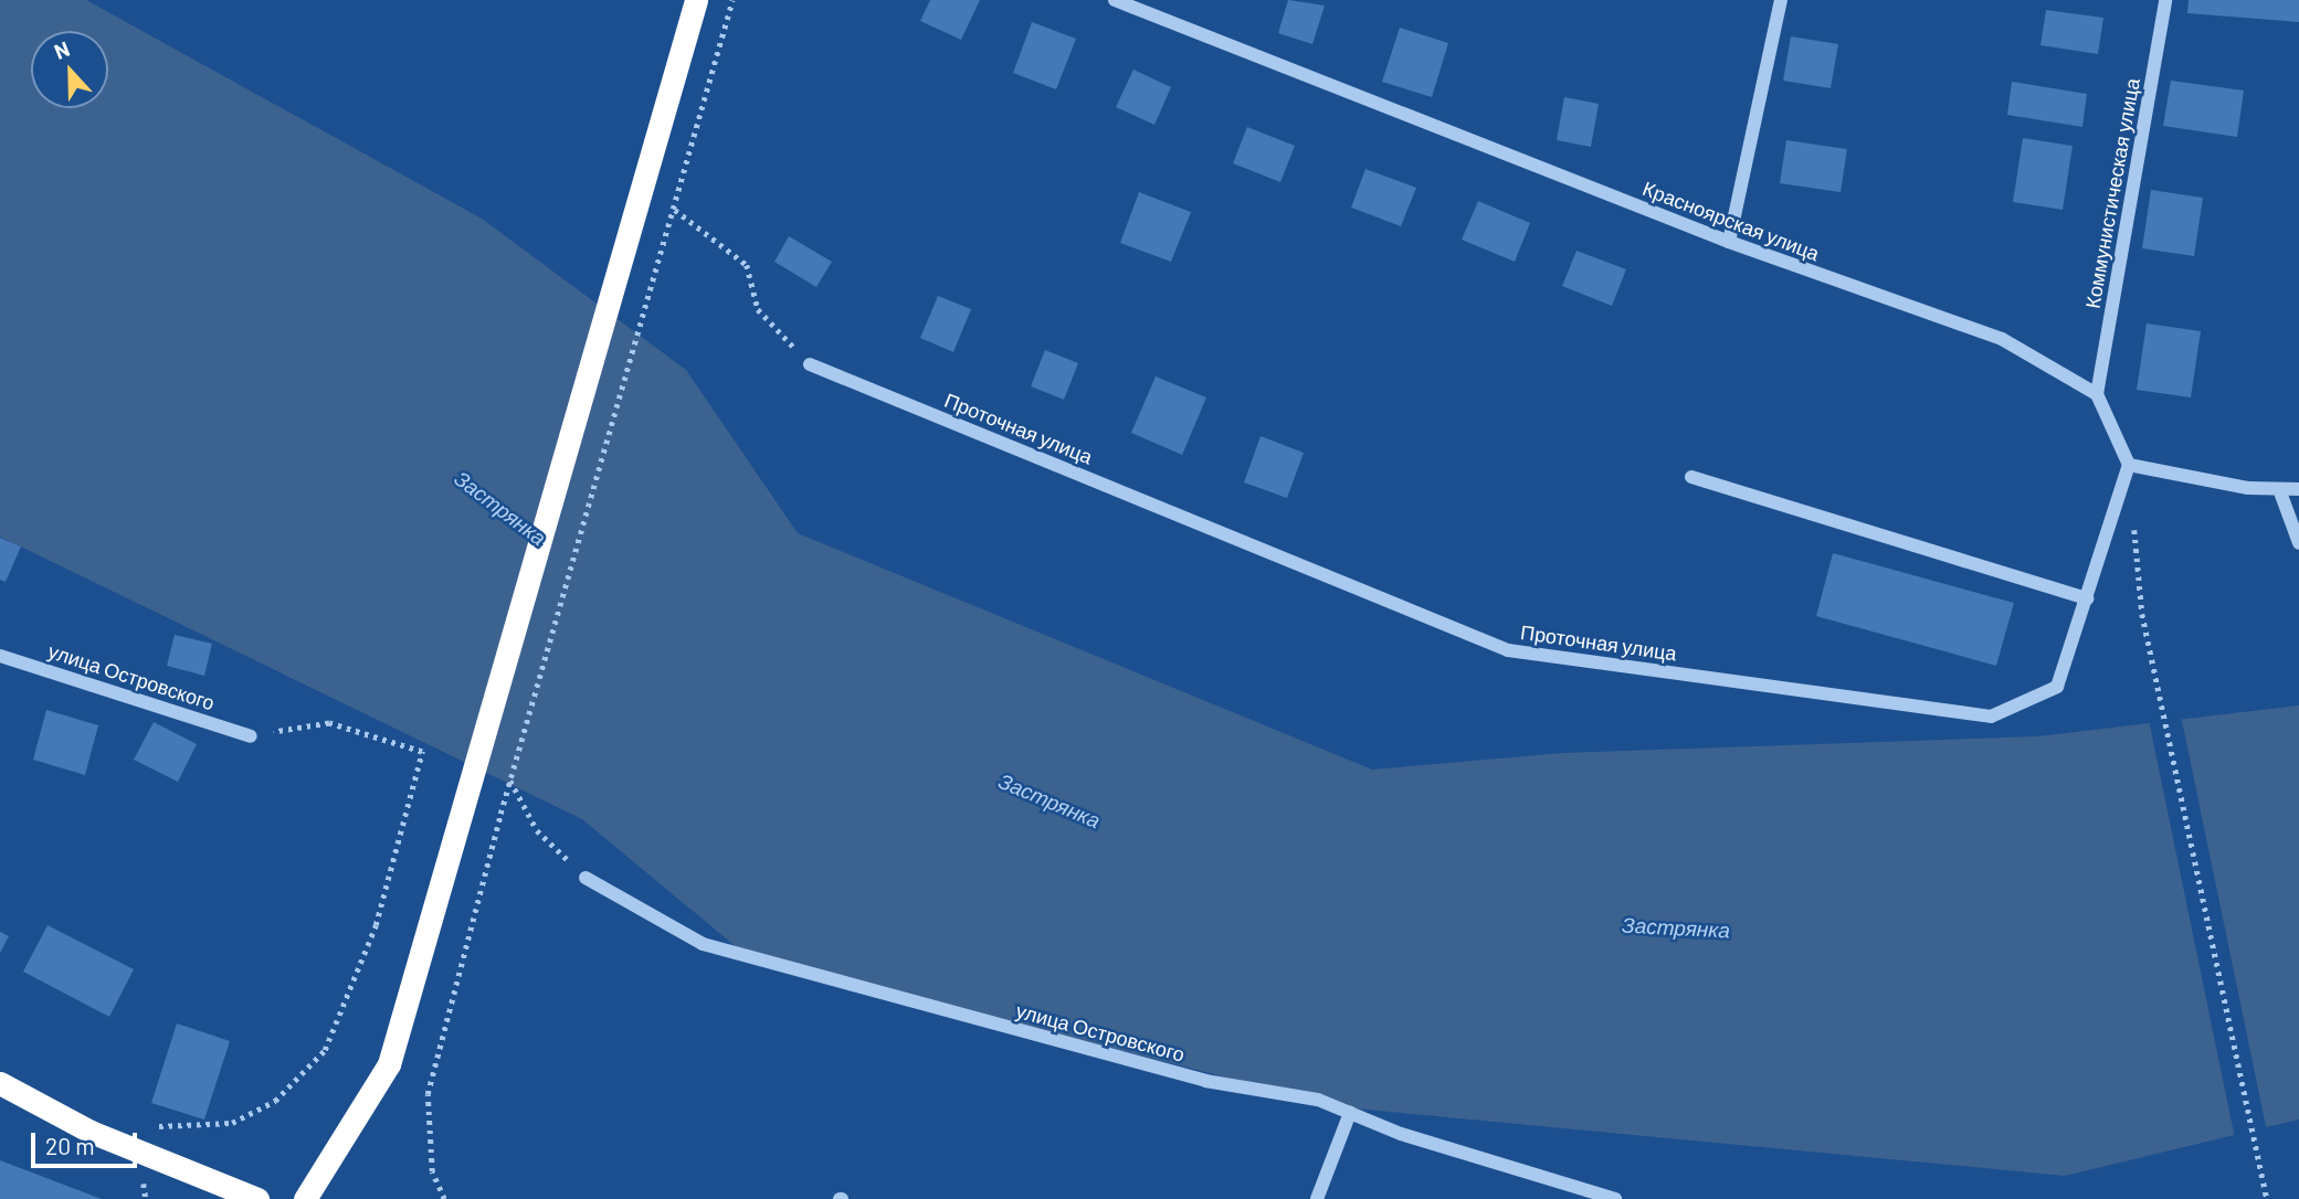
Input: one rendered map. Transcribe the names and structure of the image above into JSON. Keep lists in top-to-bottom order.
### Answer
{
  "streets": {
    "street": [
      "Коммунистическая улица",
      "Красноярская улица",
      "Проточная улица",
      "улица Островского"
    ]
  },
  "crossings": [
    ["Коммунистическая улица", "Красноярская улица"]
  ],
  "water": ["Застрянка"],
  "scale_bar": "20 m",
  "north": "top"
}
